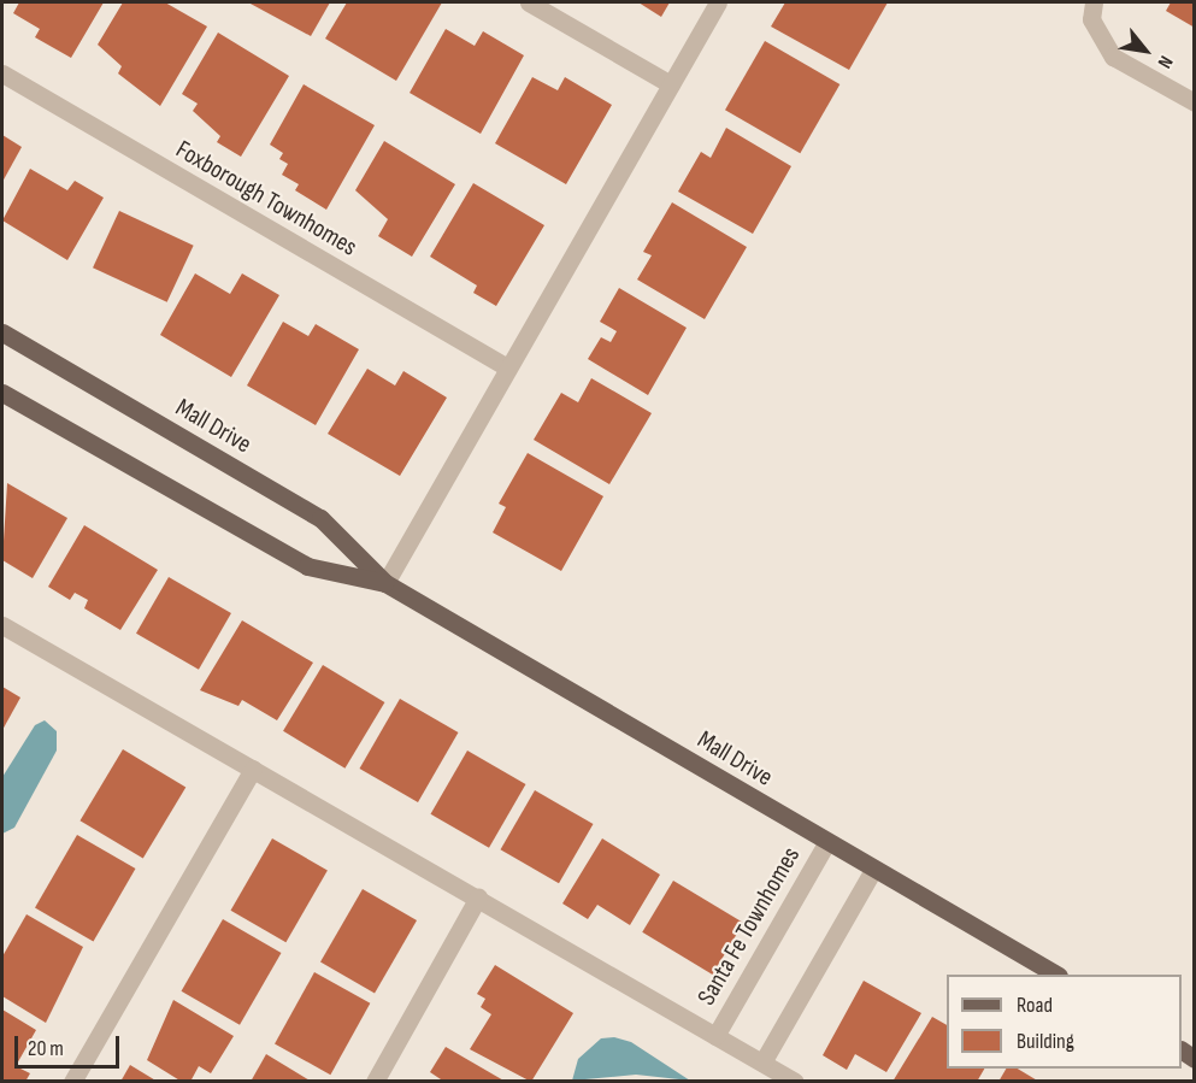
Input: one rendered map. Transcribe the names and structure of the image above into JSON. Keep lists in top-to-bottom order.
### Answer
{
  "streets": {
    "main road": ["Mall Drive"],
    "street": ["Foxborough Townhomes", "Santa Fe Townhomes"]
  },
  "crossings": [
    ["Mall Drive", "Santa Fe Townhomes"]
  ],
  "legend": ["Road", "Building"],
  "scale_bar": "20 m",
  "north": "bottom right"
}
